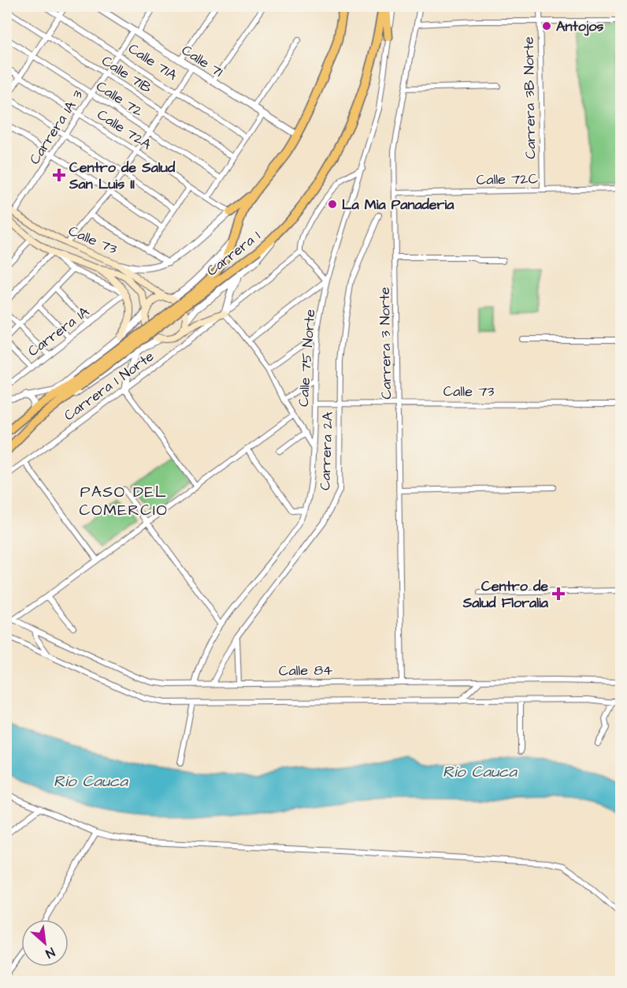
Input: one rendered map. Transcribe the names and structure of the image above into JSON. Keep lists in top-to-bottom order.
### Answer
{
  "streets": {
    "highway": ["Carrera 1"],
    "main road": ["Calle 73"],
    "street": [
      "Calle 71",
      "Calle 71A",
      "Calle 71B",
      "Carrera 3B Norte",
      "Calle 72",
      "Carrera 1A 3",
      "Calle 72A",
      "Calle 72C",
      "Carrera 1A",
      "Carrera 3 Norte",
      "Calle 75 Norte",
      "Carrera 1 Norte",
      "Carrera 2A",
      "Calle 84"
    ]
  },
  "crossings": [
    ["Calle 71", "Carrera 1A 3"],
    ["Calle 71", "Carrera 1"],
    ["Calle 71A", "Carrera 1A 3"],
    ["Calle 71B", "Carrera 1A 3"],
    ["Carrera 3B Norte", "Calle 72C"],
    ["Calle 72", "Carrera 1A 3"],
    ["Carrera 1A 3", "Calle 72A"],
    ["Carrera 1A 3", "Calle 73"],
    ["Calle 72C", "Carrera 3 Norte"],
    ["Calle 73", "Carrera 3 Norte"],
    ["Calle 73", "Calle 75 Norte"],
    ["Calle 73", "Carrera 2A"],
    ["Carrera 3 Norte", "Calle 84"],
    ["Calle 75 Norte", "Calle 84"],
    ["Carrera 2A", "Calle 84"]
  ],
  "districts": ["PASO DEL COMERCIO"],
  "water": ["Río Cauca"],
  "places": {
    "other": ["Antojos", "La Mìa Panaderia"],
    "health": ["Centro de Salud San Luis II", "Centro de Salud Floralia"]
  },
  "north": "bottom right"
}
